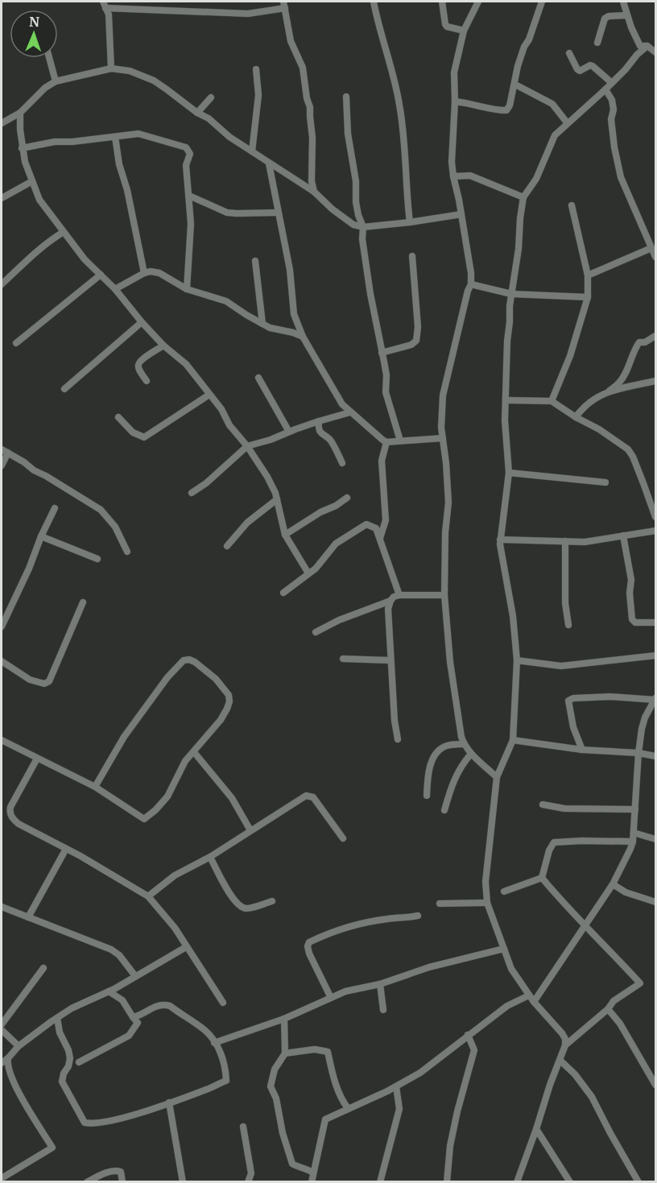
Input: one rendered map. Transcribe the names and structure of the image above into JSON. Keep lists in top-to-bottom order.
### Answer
{
  "north": "top"
}
